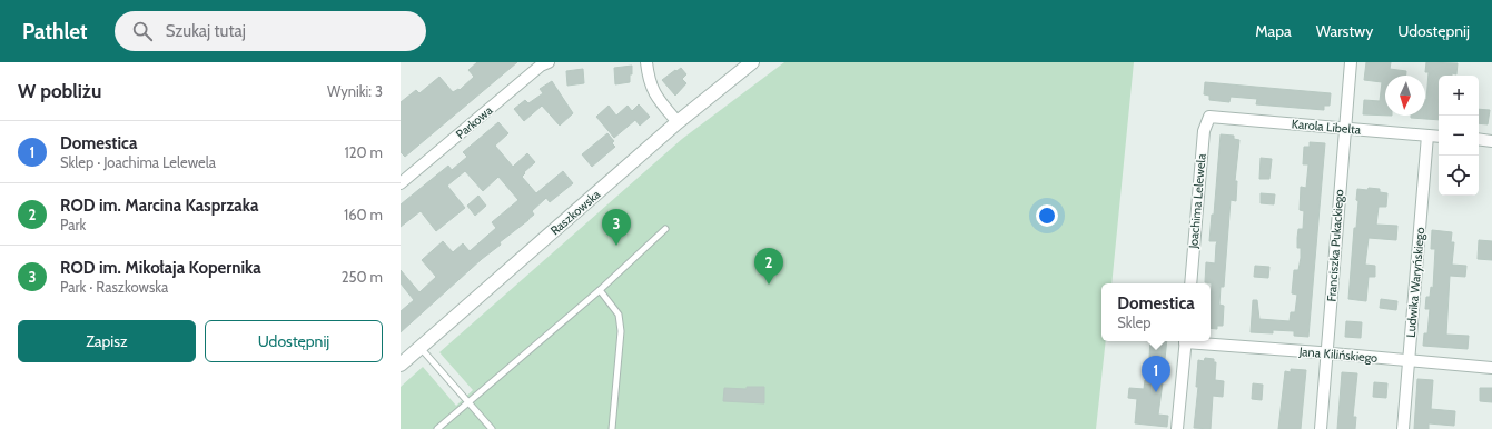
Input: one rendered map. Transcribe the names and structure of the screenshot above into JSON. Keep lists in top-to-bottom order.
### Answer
{
  "streets": {
    "street": [
      "Parkowa",
      "Karola Libelta",
      "Joachima Lelewela",
      "Raszkowska",
      "Franciszka Pukackiego",
      "Ludwika Waryńskiego",
      "Jana Kilińskiego"
    ]
  },
  "crossings": [
    ["Karola Libelta", "Joachima Lelewela"],
    ["Karola Libelta", "Franciszka Pukackiego"],
    ["Karola Libelta", "Ludwika Waryńskiego"],
    ["Franciszka Pukackiego", "Jana Kilińskiego"],
    ["Ludwika Waryńskiego", "Jana Kilińskiego"]
  ],
  "north": "bottom",
  "page": {
    "header": "Pathlet",
    "search": "Szukaj tutaj",
    "nav": ["Mapa", "Warstwy", "Udostępnij"],
    "heading": ["W pobliżu", "Wyniki: 3"],
    "map_buttons": ["+", "−"],
    "list": [
      {
        "mark": "1",
        "name": "Domestica",
        "note": "Sklep · Joachima Lelewela",
        "value": "120 m"
      },
      {
        "mark": "2",
        "name": "ROD im. Marcina Kasprzaka",
        "note": "Park",
        "value": "160 m"
      },
      {
        "mark": "3",
        "name": "ROD im. Mikołaja Kopernika",
        "note": "Park · Raszkowska",
        "value": "250 m"
      }
    ],
    "pins": ["3", "2", "1"],
    "popup": ["Domestica", "Sklep"],
    "buttons": ["Zapisz", "Udostępnij"]
  }
}
